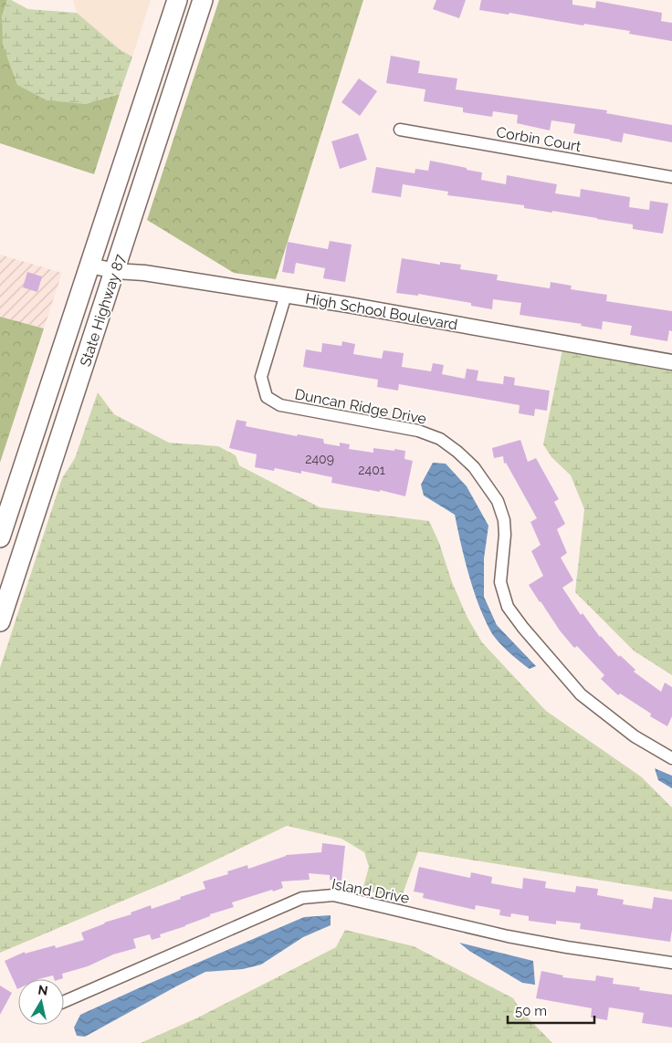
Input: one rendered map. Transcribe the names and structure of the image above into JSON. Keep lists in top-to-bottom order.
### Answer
{
  "streets": {
    "highway": ["State Highway 87"],
    "street": [
      "Corbin Court",
      "High School Boulevard",
      "Duncan Ridge Drive",
      "Island Drive"
    ]
  },
  "crossings": [
    ["State Highway 87", "High School Boulevard"],
    ["High School Boulevard", "Duncan Ridge Drive"]
  ],
  "house_numbers": ["2409", "2401"],
  "scale_bar": "50 m",
  "north": "top"
}
